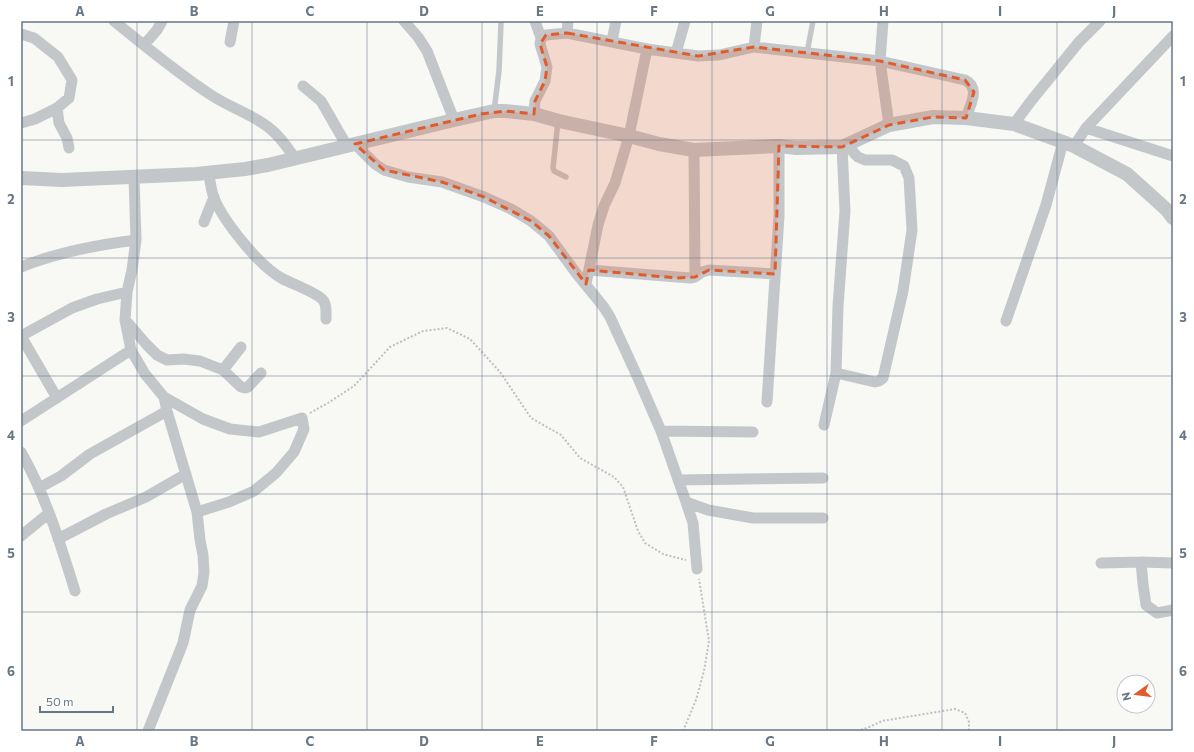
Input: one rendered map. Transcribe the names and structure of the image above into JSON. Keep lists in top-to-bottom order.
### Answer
{
  "scale_bar": "50 m",
  "north": "left",
  "grid": {
    "columns": [
      "A",
      "B",
      "C",
      "D",
      "E",
      "F",
      "G",
      "H",
      "I",
      "J"
    ],
    "rows": [
      "1",
      "2",
      "3",
      "4",
      "5",
      "6"
    ]
  }
}
